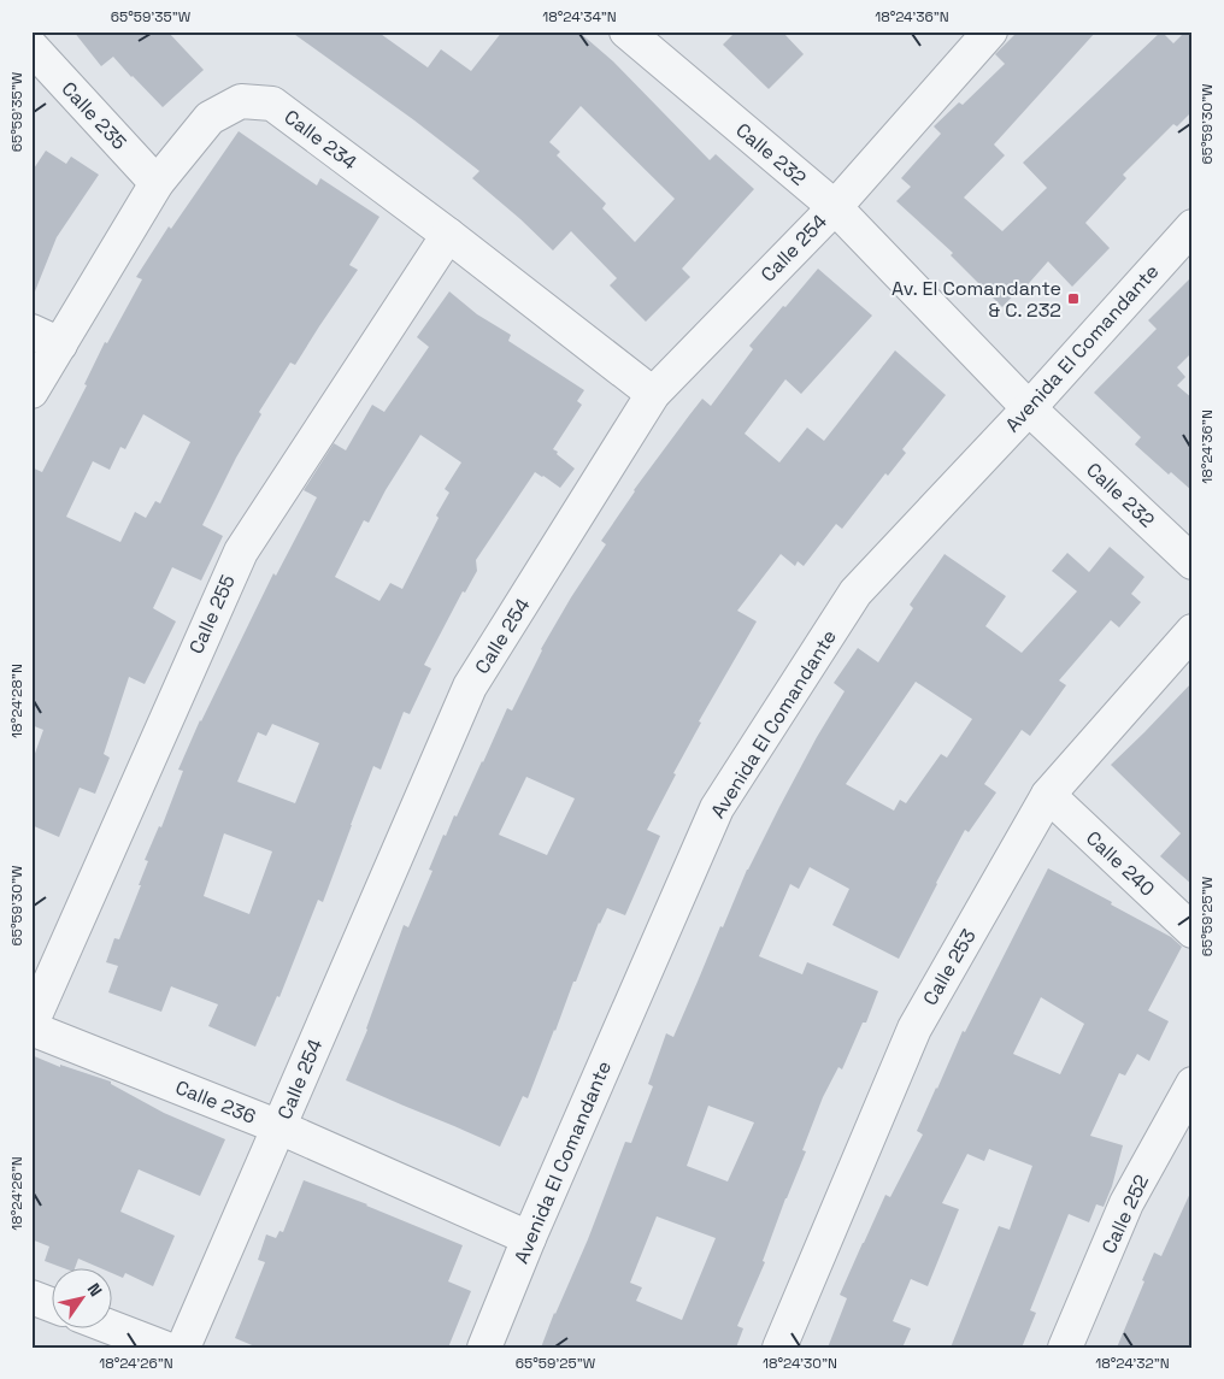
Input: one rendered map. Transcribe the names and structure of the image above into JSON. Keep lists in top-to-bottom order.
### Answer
{
  "streets": {
    "street": [
      "Calle 235",
      "Calle 234",
      "Calle 232",
      "Calle 254",
      "Avenida El Comandante",
      "Calle 255",
      "Calle 240",
      "Calle 253",
      "Calle 236",
      "Calle 252"
    ]
  },
  "crossings": [
    ["Calle 235", "Calle 234"],
    ["Calle 234", "Calle 254"],
    ["Calle 234", "Calle 255"],
    ["Calle 232", "Calle 254"],
    ["Calle 232", "Avenida El Comandante"],
    ["Calle 254", "Calle 236"],
    ["Avenida El Comandante", "Calle 236"],
    ["Calle 255", "Calle 236"],
    ["Calle 240", "Calle 253"]
  ],
  "places": {
    "transit": ["Av. El Comandante & C. 232"]
  },
  "north": "top right",
  "coordinates": [
    "65°59'35\"W",
    "18°24'34\"N",
    "18°24'36\"N",
    "65°59'30\"W",
    "18°24'28\"N",
    "65°59'25\"W",
    "18°24'26\"N",
    "18°24'30\"N",
    "18°24'32\"N"
  ]
}
